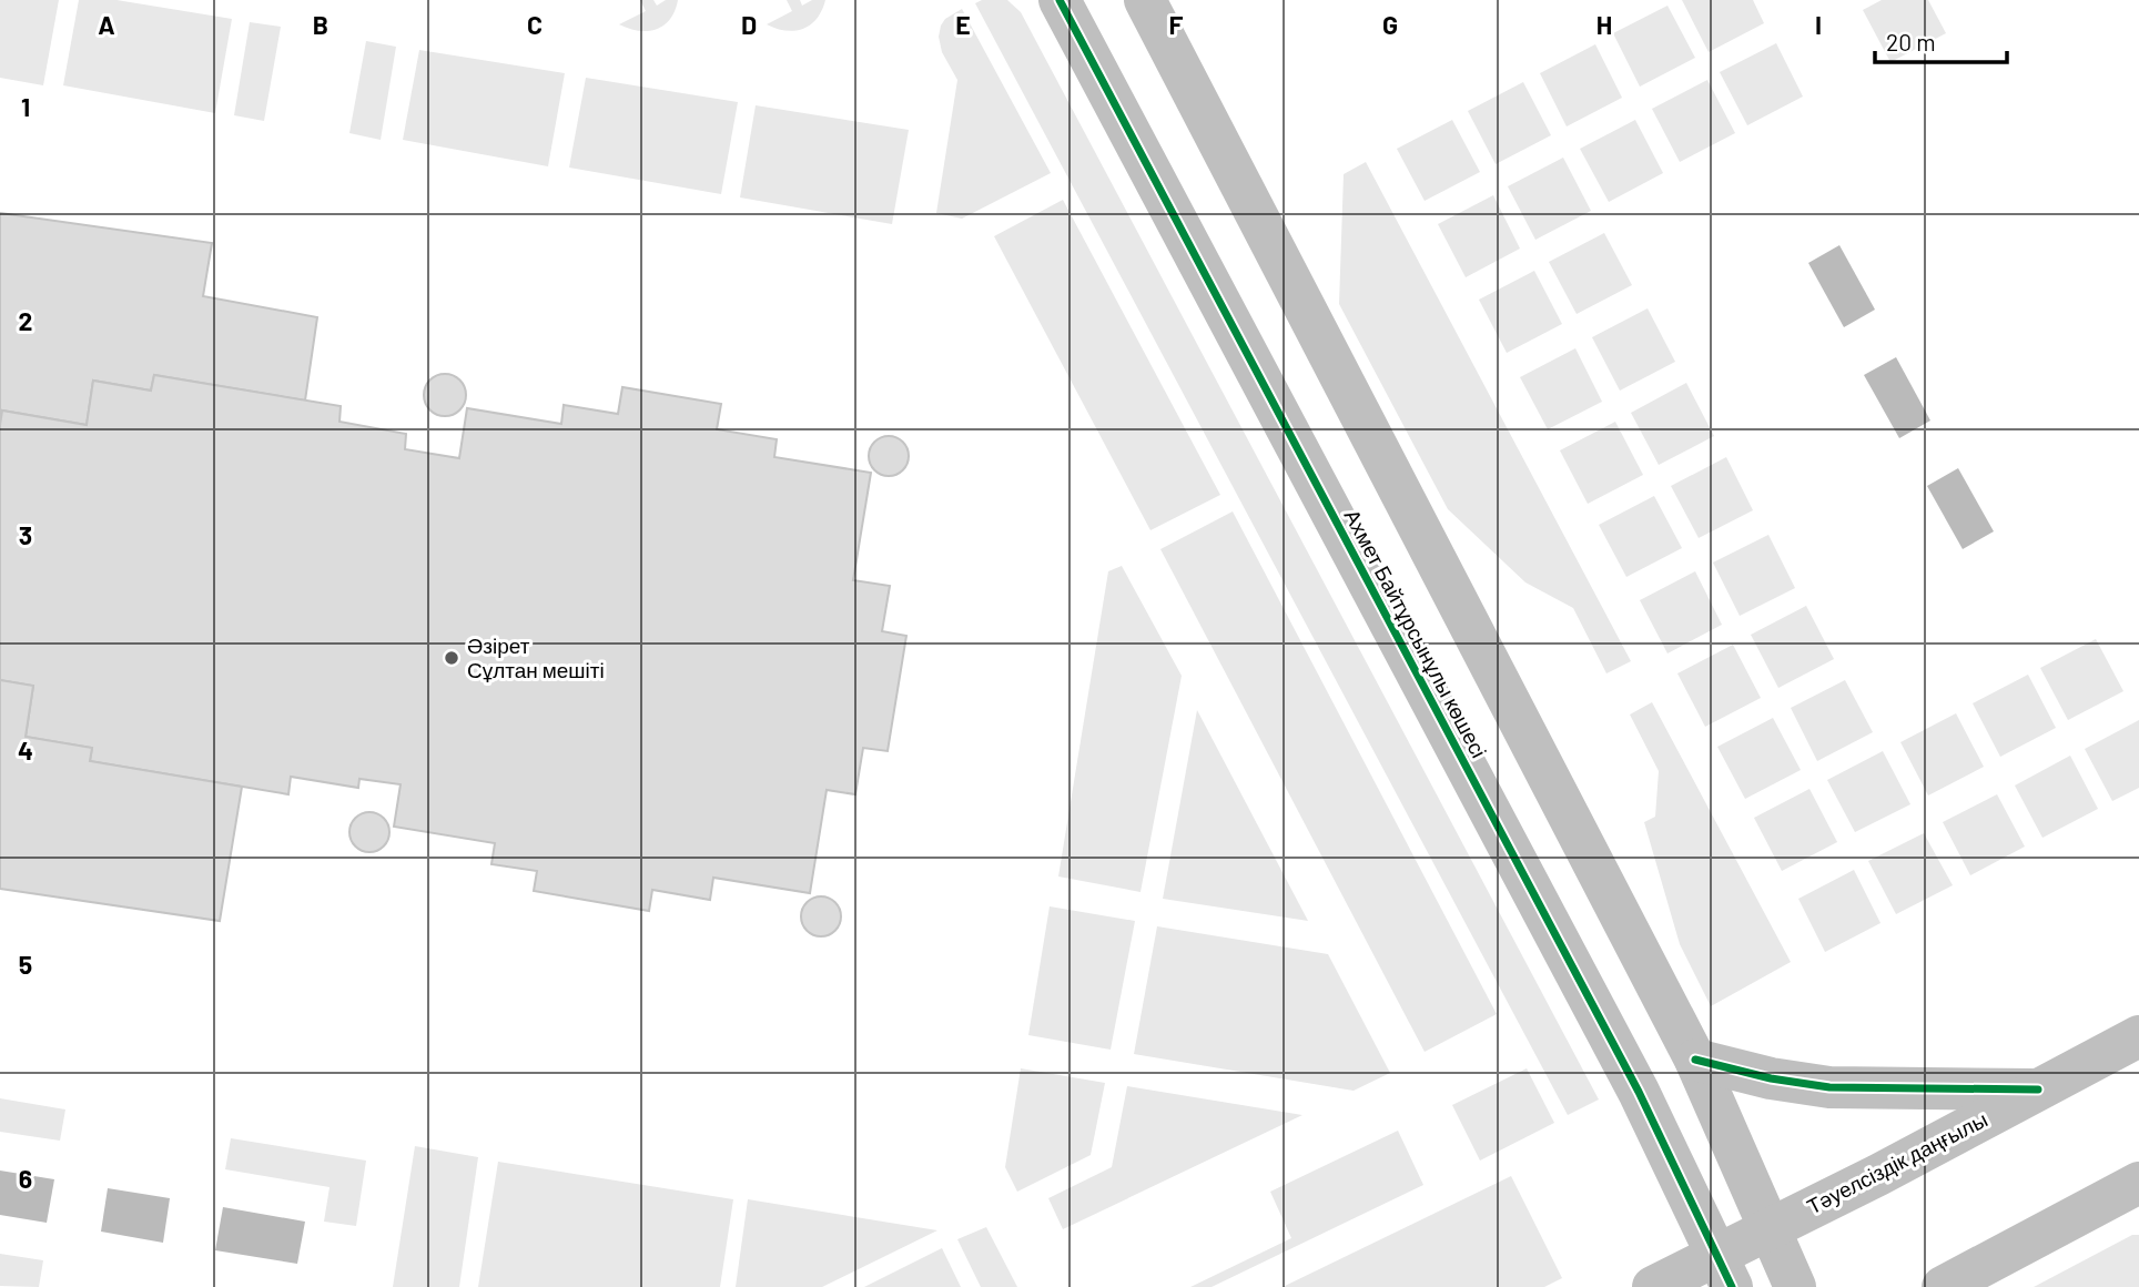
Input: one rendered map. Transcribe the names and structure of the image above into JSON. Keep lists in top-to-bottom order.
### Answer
{
  "streets": {
    "street": ["Ахмет Байтұрсынұлы көшесі", "Тәуелсіздік даңғылы"]
  },
  "crossings": [
    ["Ахмет Байтұрсынұлы көшесі", "Тәуелсіздік даңғылы"]
  ],
  "places": ["Әзірет Сұлтан мешіті"],
  "scale_bar": "20 m",
  "grid": {
    "columns": [
      "A",
      "B",
      "C",
      "D",
      "E",
      "F",
      "G",
      "H",
      "I"
    ],
    "rows": [
      "1",
      "2",
      "3",
      "4",
      "5",
      "6"
    ]
  }
}
